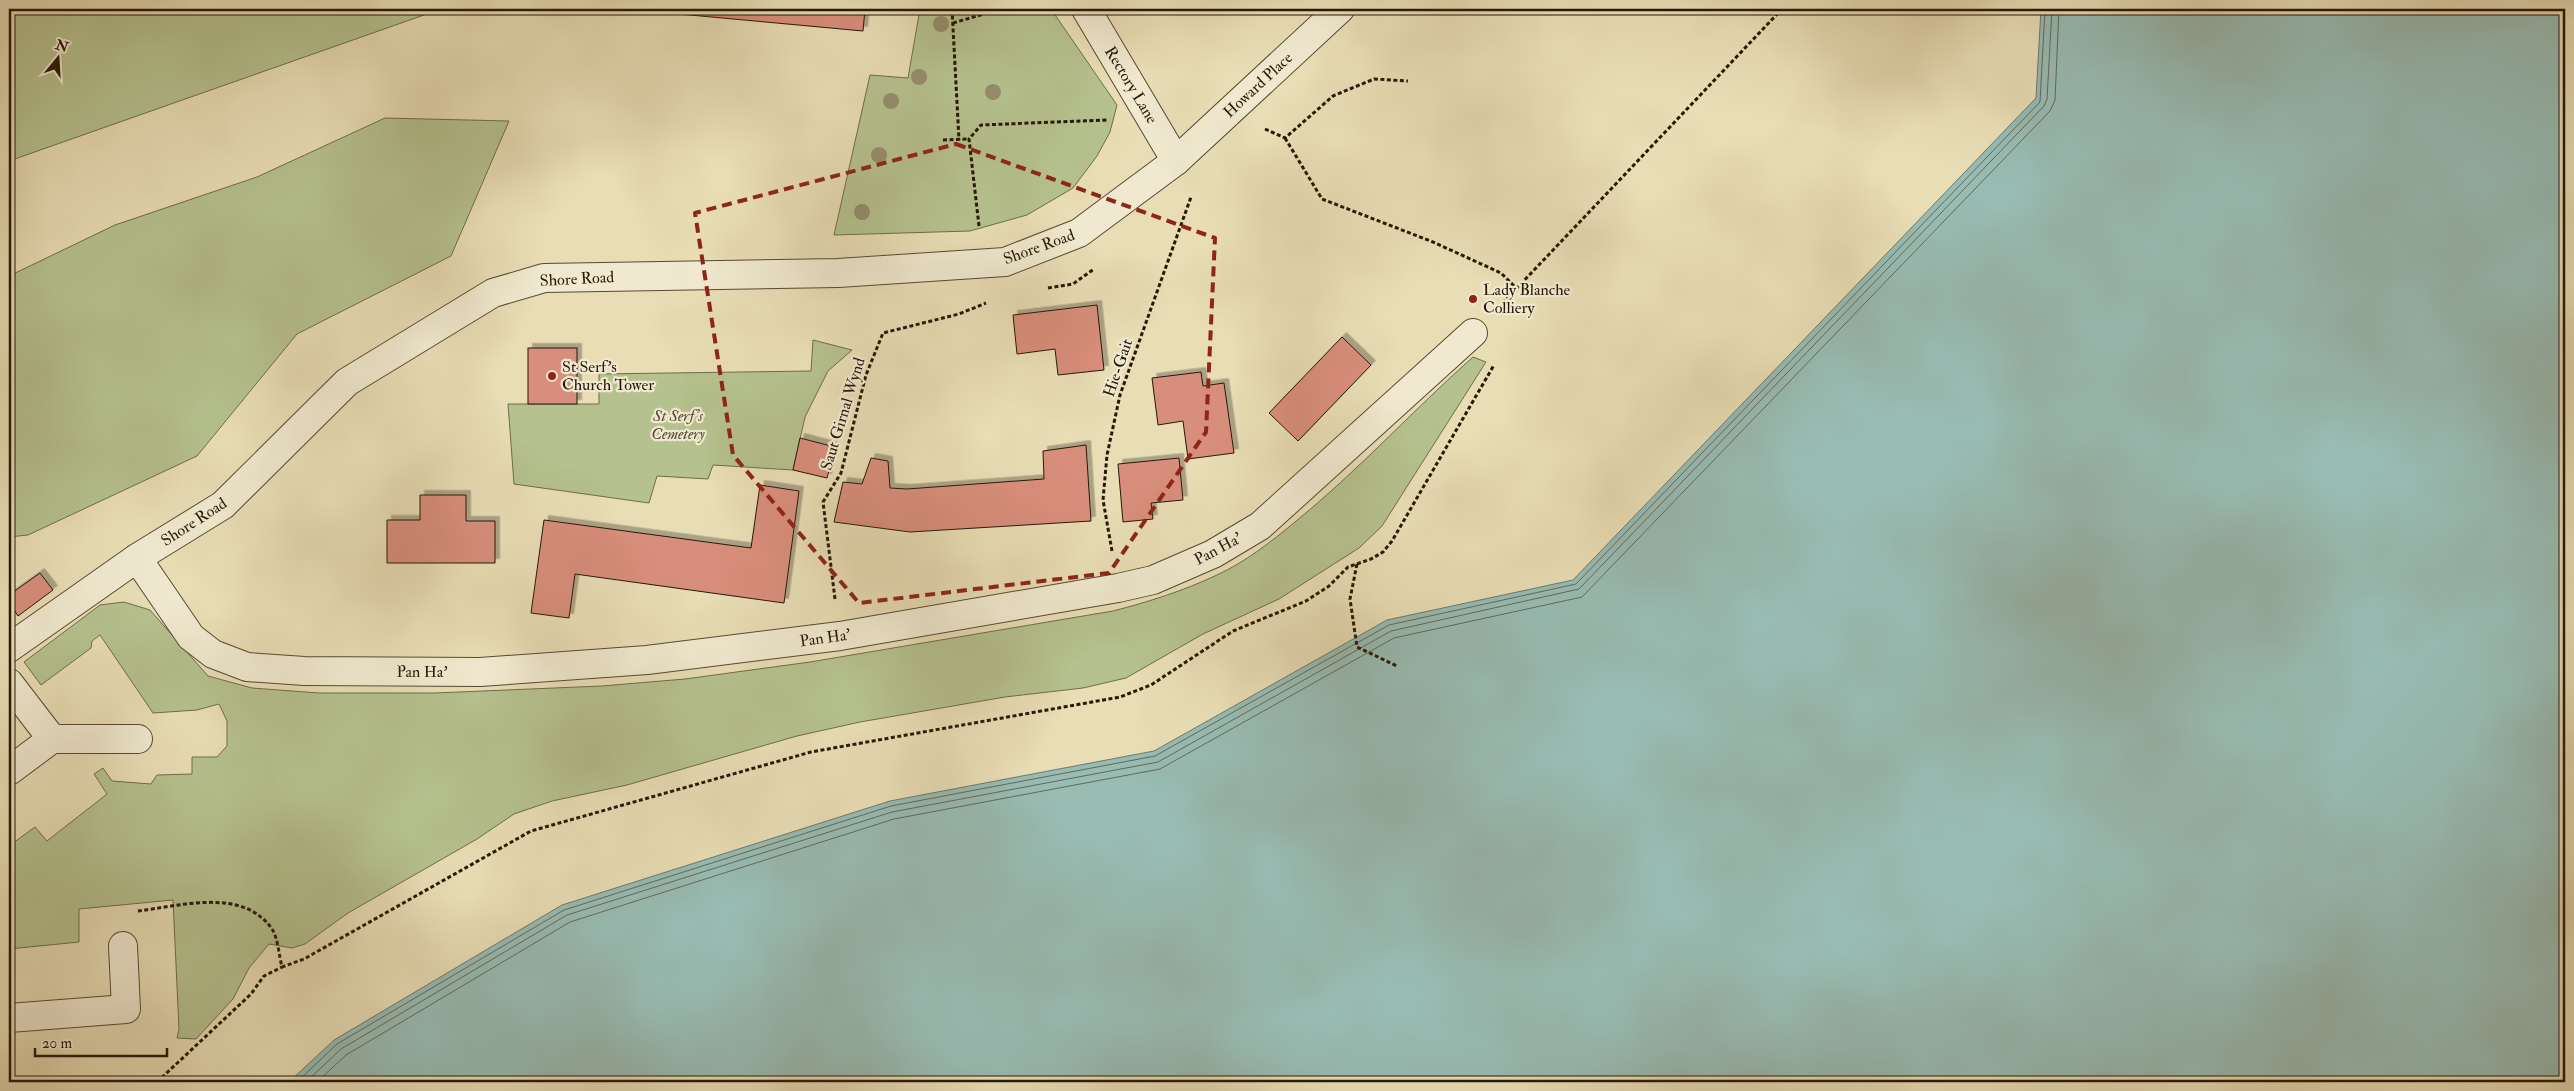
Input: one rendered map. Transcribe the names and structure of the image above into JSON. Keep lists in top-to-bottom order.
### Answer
{
  "streets": {
    "street": [
      "Rectory Lane",
      "Howard Place",
      "Shore Road",
      "Pan Ha'"
    ],
    "path": ["Hie-Gait", "Saut Girnal Wynd"]
  },
  "crossings": [
    ["Rectory Lane", "Howard Place"],
    ["Rectory Lane", "Shore Road"],
    ["Howard Place", "Shore Road"],
    ["Shore Road", "Pan Ha'"],
    ["Hie-Gait", "Pan Ha'"],
    ["Saut Girnal Wynd", "Pan Ha'"]
  ],
  "parks": ["St Serf's Cemetery"],
  "places": ["Lady Blanche Colliery", "St Serf's Church Tower"],
  "scale_bar": "20 m",
  "north": "top"
}
